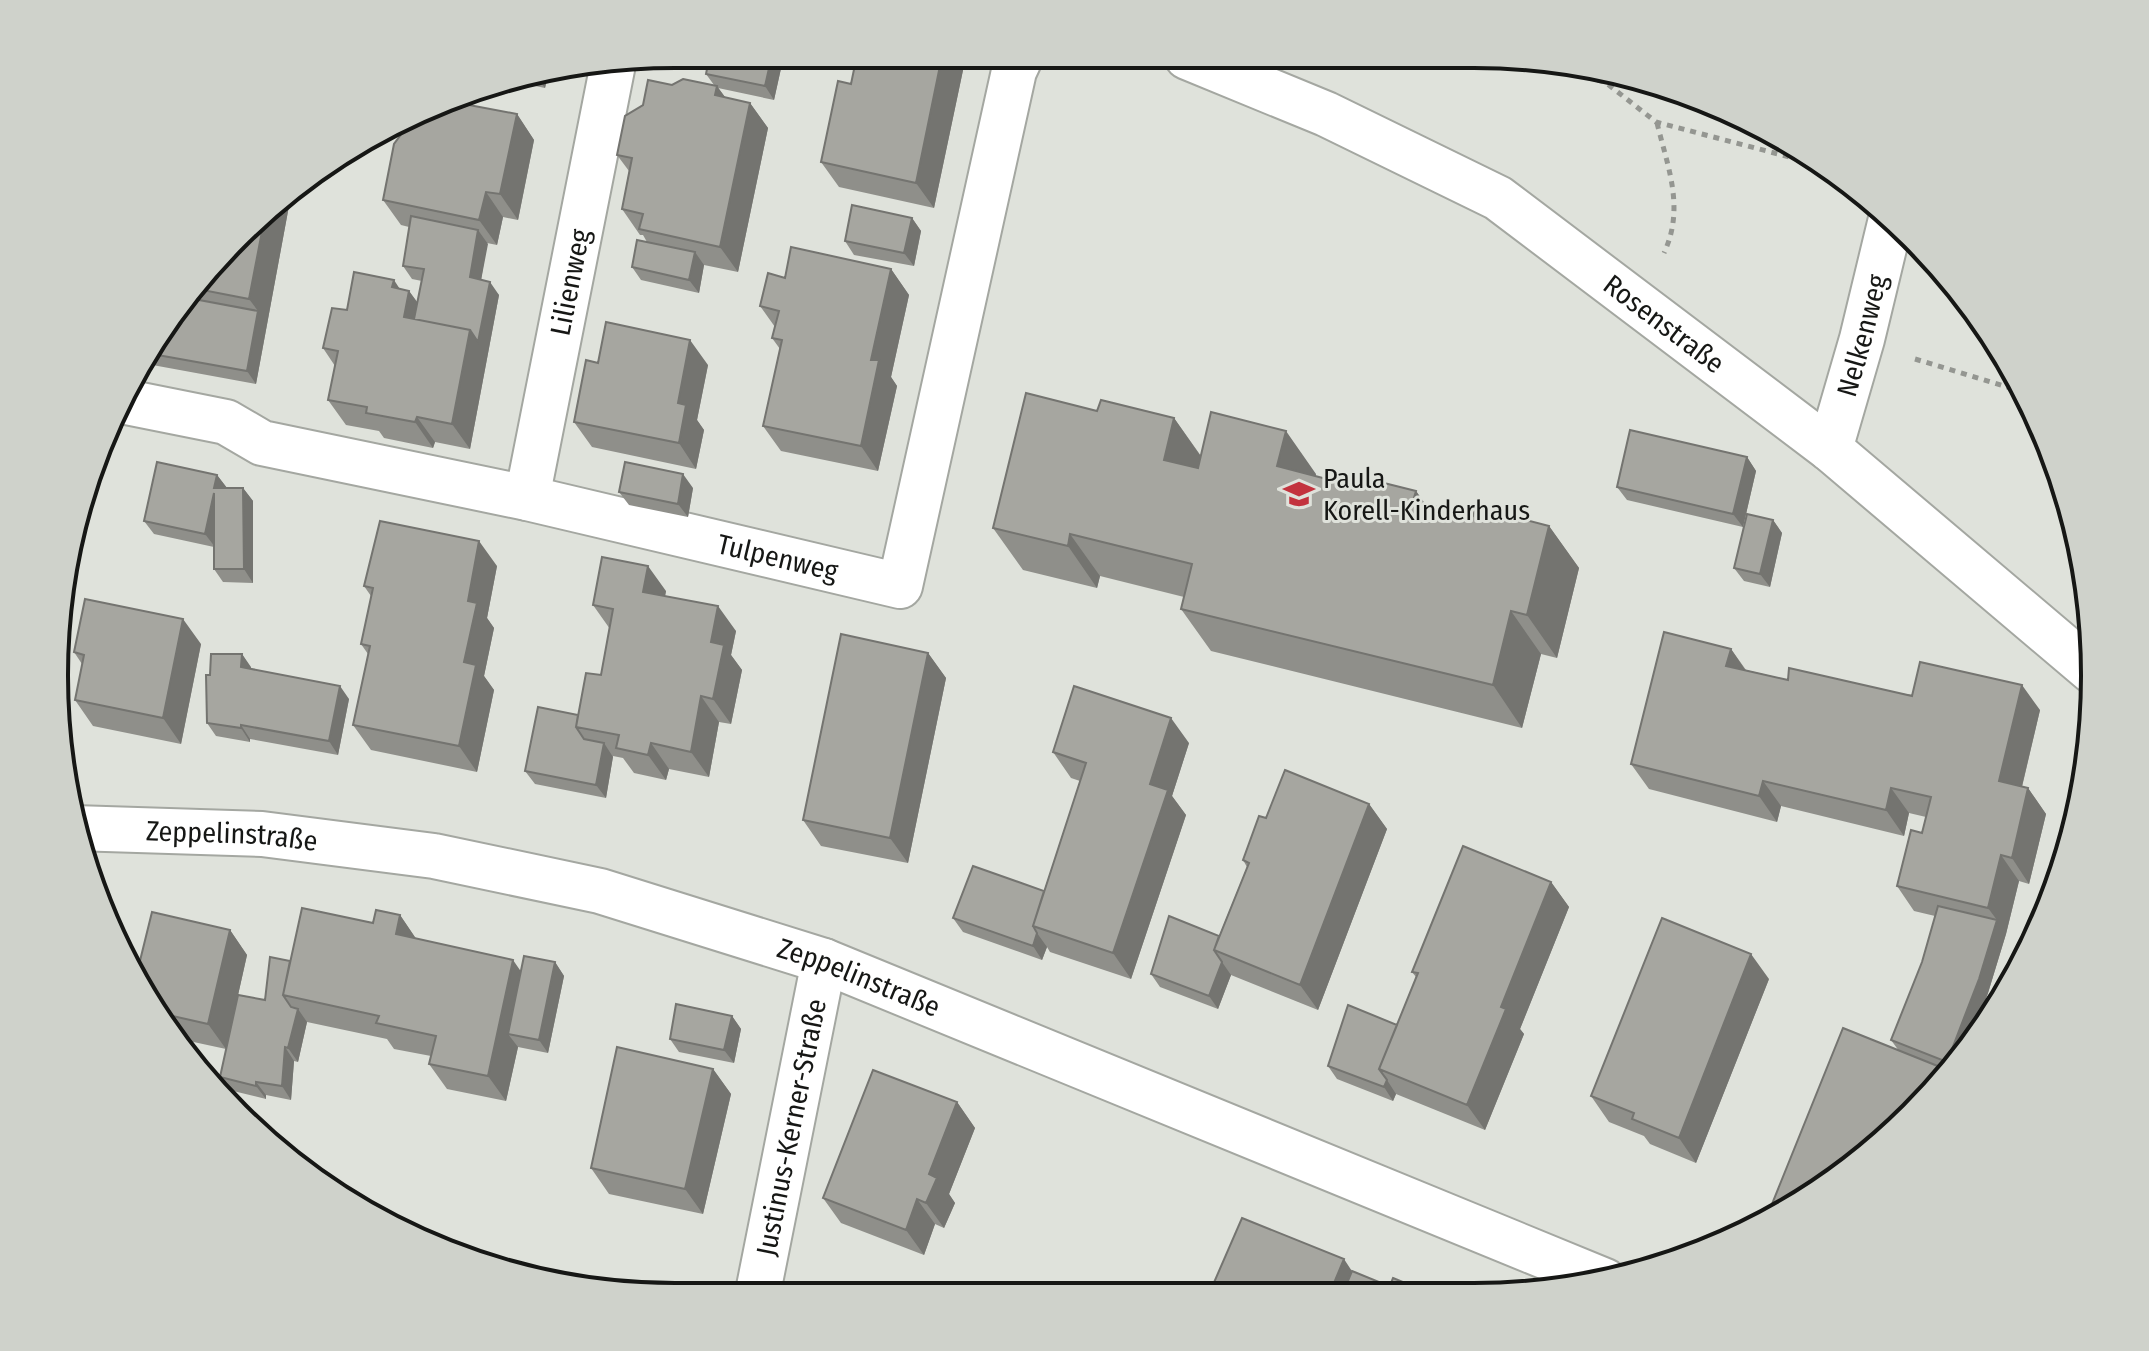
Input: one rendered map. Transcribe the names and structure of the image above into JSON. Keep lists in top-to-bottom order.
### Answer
{
  "streets": {
    "street": [
      "Lilienweg",
      "Rosenstraße",
      "Nelkenweg",
      "Tulpenweg",
      "Zeppelinstraße",
      "Justinus-Kerner-Straße"
    ]
  },
  "crossings": [
    ["Lilienweg", "Tulpenweg"],
    ["Rosenstraße", "Nelkenweg"],
    ["Zeppelinstraße", "Justinus-Kerner-Straße"]
  ],
  "places": {
    "school or university": ["Paula Korell-Kinderhaus"]
  }
}
